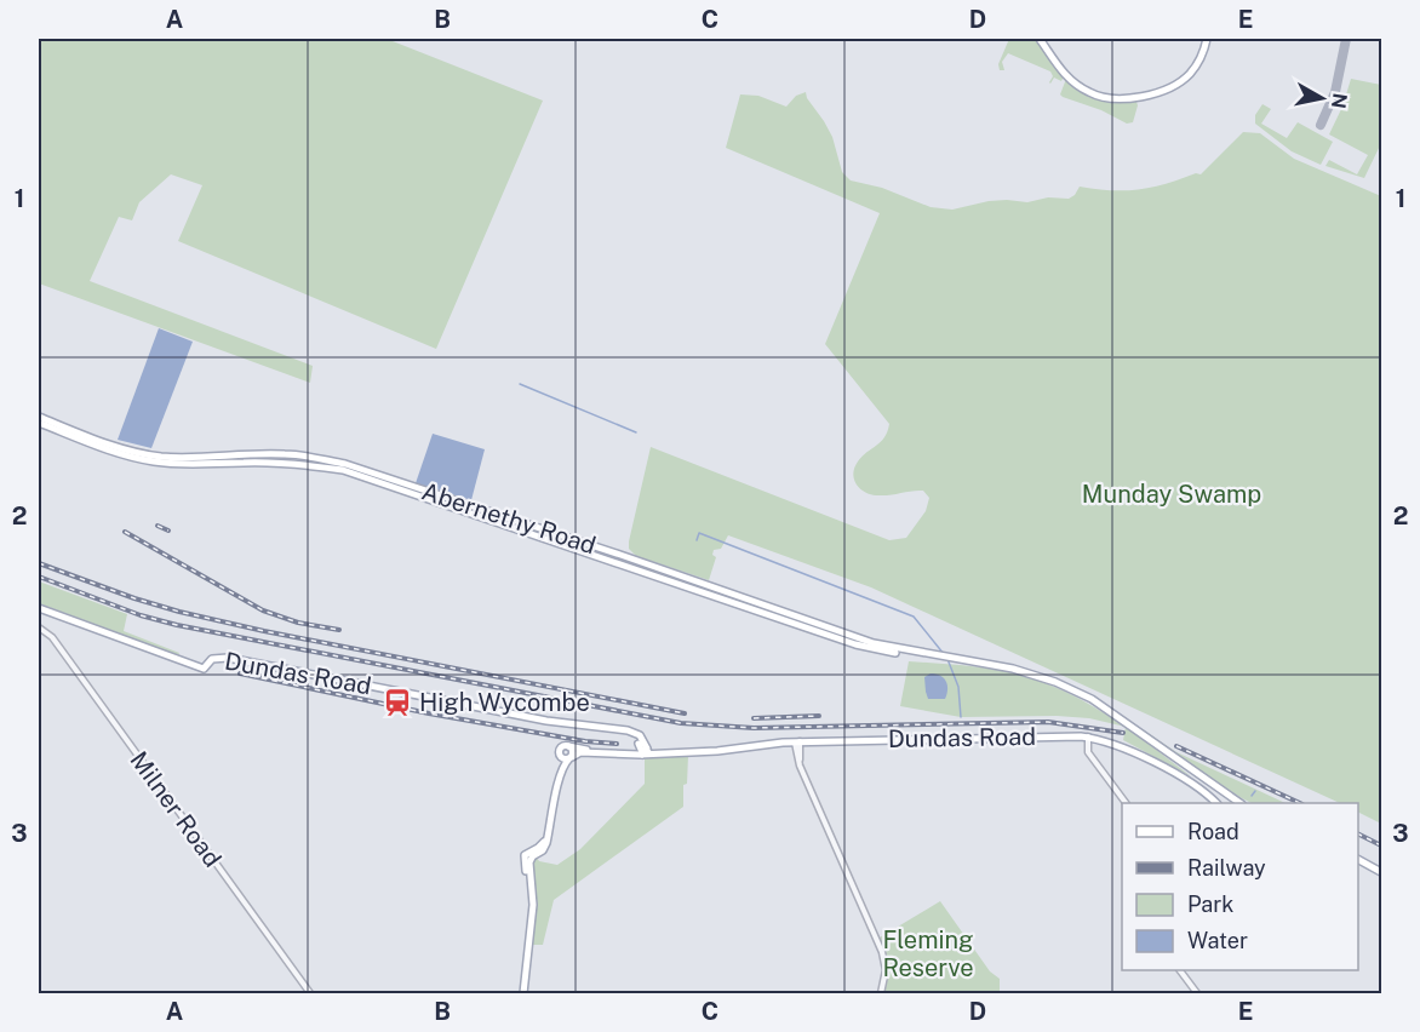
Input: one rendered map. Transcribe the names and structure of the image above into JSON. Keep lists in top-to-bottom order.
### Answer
{
  "streets": {
    "main road": ["Abernethy Road", "Dundas Road"],
    "street": ["Milner Road"]
  },
  "parks": ["Munday Swamp", "Fleming Reserve"],
  "places": {
    "station": ["High Wycombe"]
  },
  "legend": [
    "Road",
    "Railway",
    "Park",
    "Water"
  ],
  "north": "right",
  "grid": {
    "columns": [
      "A",
      "B",
      "C",
      "D",
      "E"
    ],
    "rows": ["1", "2", "3"]
  }
}
